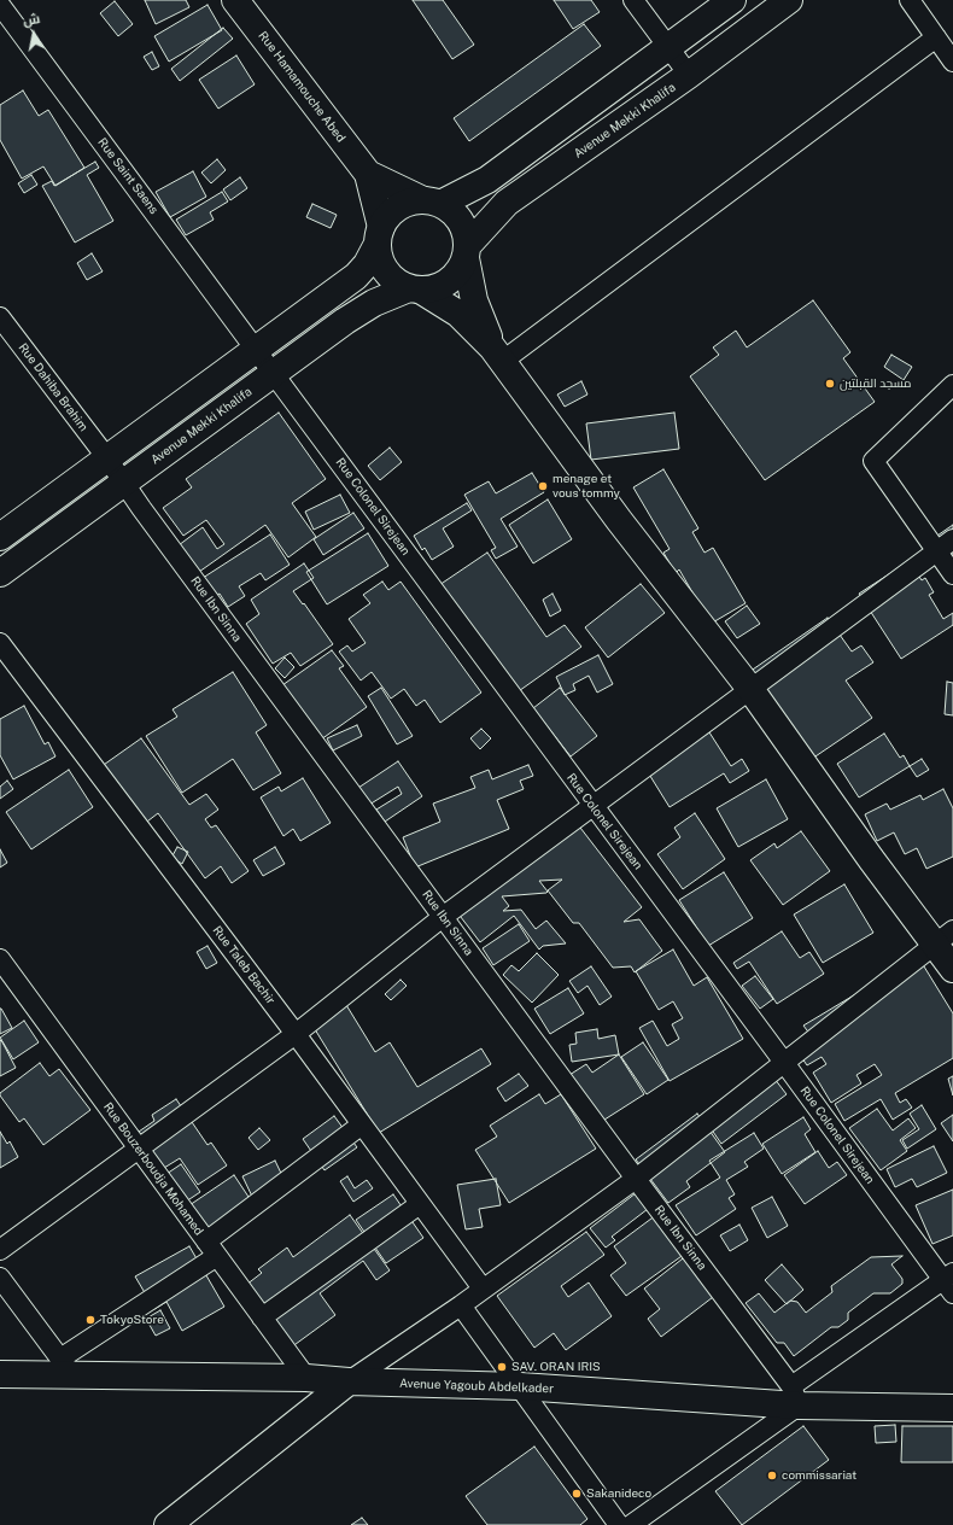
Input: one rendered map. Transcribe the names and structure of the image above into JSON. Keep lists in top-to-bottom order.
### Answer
{
  "streets": {
    "main road": ["Rue Hamamouche Abed", "Avenue Mekki Khalifa", "Avenue Yagoub Abdelkader"],
    "street": [
      "Rue Saint Saens",
      "Rue Dahiba Brahim",
      "Rue Colonel Sirejean",
      "Rue Ibn Sinna",
      "Rue Taleb Bachir",
      "Rue Bouzerboudja Mohamed"
    ]
  },
  "crossings": [
    ["Avenue Mekki Khalifa", "Rue Colonel Sirejean"],
    ["Avenue Mekki Khalifa", "Rue Ibn Sinna"],
    ["Rue Saint Saens", "Rue Colonel Sirejean"],
    ["Rue Dahiba Brahim", "Rue Ibn Sinna"],
    ["Rue Ibn Sinna", "Avenue Yagoub Abdelkader"],
    ["Rue Bouzerboudja Mohamed", "Avenue Yagoub Abdelkader"]
  ],
  "places": [
    "مسجد القبلتين",
    "menage et vous tommy",
    "TokyoStore",
    "SAV. ORAN IRIS",
    "commissariat",
    "Sakanideco"
  ],
  "north": "top"
}
